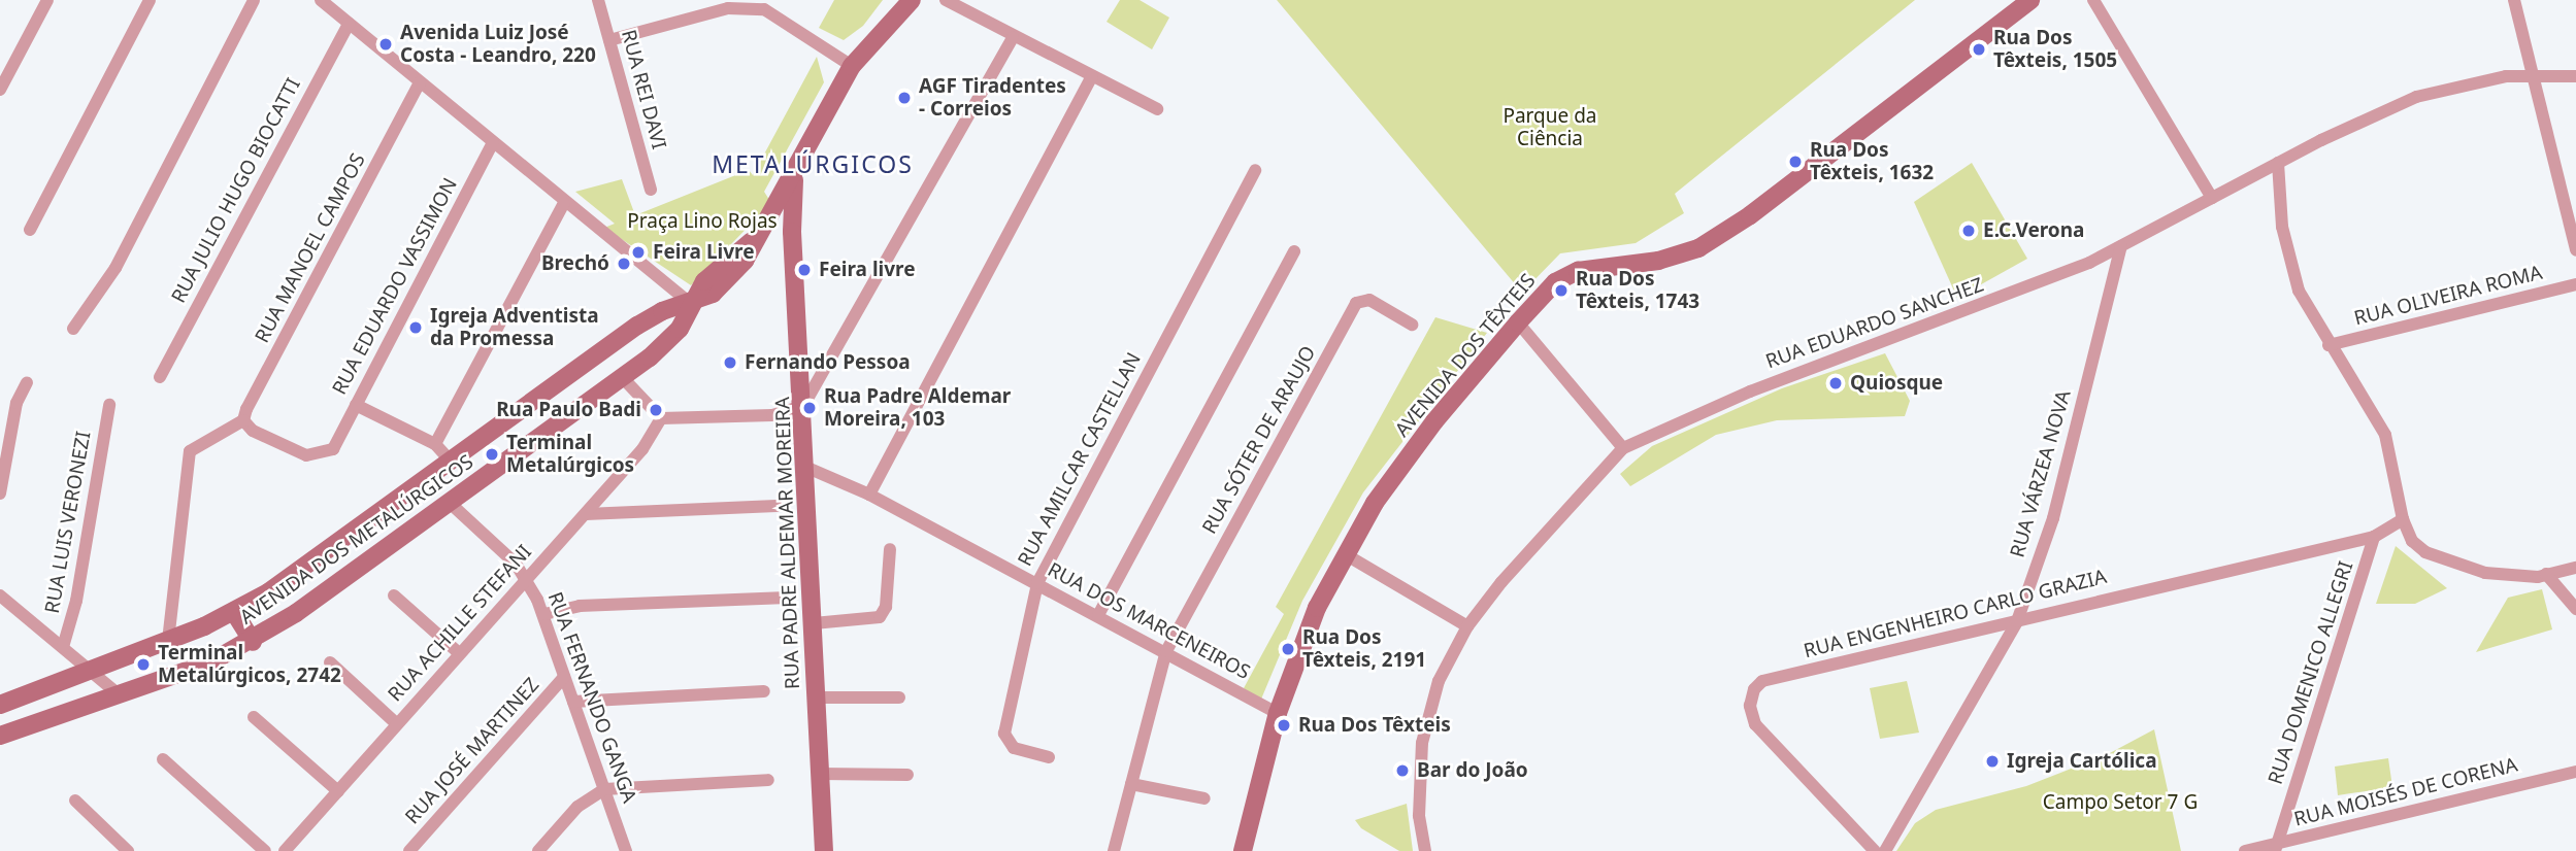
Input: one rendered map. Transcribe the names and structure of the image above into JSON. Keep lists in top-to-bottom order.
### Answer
{
  "streets": {
    "main road": ["AVENIDA DOS TÊXTEIS", "AVENIDA DOS METALÚRGICOS", "RUA PADRE ALDEMAR MOREIRA"],
    "street": [
      "RUA REI DAVI",
      "RUA JULIO HUGO BIOCATTI",
      "RUA MANOEL CAMPOS",
      "RUA EDUARDO VASSIMON",
      "RUA OLIVEIRA ROMA",
      "RUA EDUARDO SANCHEZ",
      "RUA SÓTER DE ARAUJO",
      "RUA AMILCAR CASTELLAN",
      "RUA VÁRZEA NOVA",
      "RUA LUIS VERONEZI",
      "RUA ENGENHEIRO CARLO GRAZIA",
      "RUA DOS MARCENEIROS",
      "RUA ACHILLE STEFANI",
      "RUA DOMENICO ALLEGRI",
      "RUA FERNANDO GANGA",
      "RUA JOSÉ MARTINEZ",
      "RUA MOISÉS DE CORENA"
    ]
  },
  "crossings": [
    ["RUA MANOEL CAMPOS", "RUA EDUARDO VASSIMON"],
    ["RUA EDUARDO SANCHEZ", "RUA VÁRZEA NOVA"],
    ["AVENIDA DOS TÊXTEIS", "RUA DOS MARCENEIROS"],
    ["RUA SÓTER DE ARAUJO", "RUA DOS MARCENEIROS"],
    ["RUA AMILCAR CASTELLAN", "RUA DOS MARCENEIROS"],
    ["RUA VÁRZEA NOVA", "RUA ENGENHEIRO CARLO GRAZIA"],
    ["AVENIDA DOS METALÚRGICOS", "RUA PADRE ALDEMAR MOREIRA"],
    ["AVENIDA DOS METALÚRGICOS", "RUA FERNANDO GANGA"],
    ["RUA PADRE ALDEMAR MOREIRA", "RUA DOS MARCENEIROS"],
    ["RUA ENGENHEIRO CARLO GRAZIA", "RUA DOMENICO ALLEGRI"],
    ["RUA ACHILLE STEFANI", "RUA FERNANDO GANGA"],
    ["RUA DOMENICO ALLEGRI", "RUA MOISÉS DE CORENA"],
    ["RUA FERNANDO GANGA", "RUA JOSÉ MARTINEZ"]
  ],
  "districts": ["METALÚRGICOS"],
  "parks": ["Parque da Ciência", "Praça Lino Rojas", "Campo Setor 7 G"],
  "places": [
    "Avenida Luiz José Costa - Leandro, 220",
    "Rua Dos Têxteis, 1505",
    "AGF Tiradentes - Correios",
    "Rua Dos Têxteis, 1632",
    "E.C.Verona",
    "Feira Livre",
    "Brechó",
    "Feira livre",
    "Rua Dos Têxteis, 1743",
    "Igreja Adventista da Promessa",
    "Fernando Pessoa",
    "Quiosque",
    "Rua Padre Aldemar Moreira, 103",
    "Rua Paulo Badi",
    "Terminal Metalúrgicos",
    "Rua Dos Têxteis, 2191",
    "Terminal Metalúrgicos, 2742",
    "Rua Dos Têxteis",
    "Igreja Cartólica",
    "Bar do João"
  ]
}
